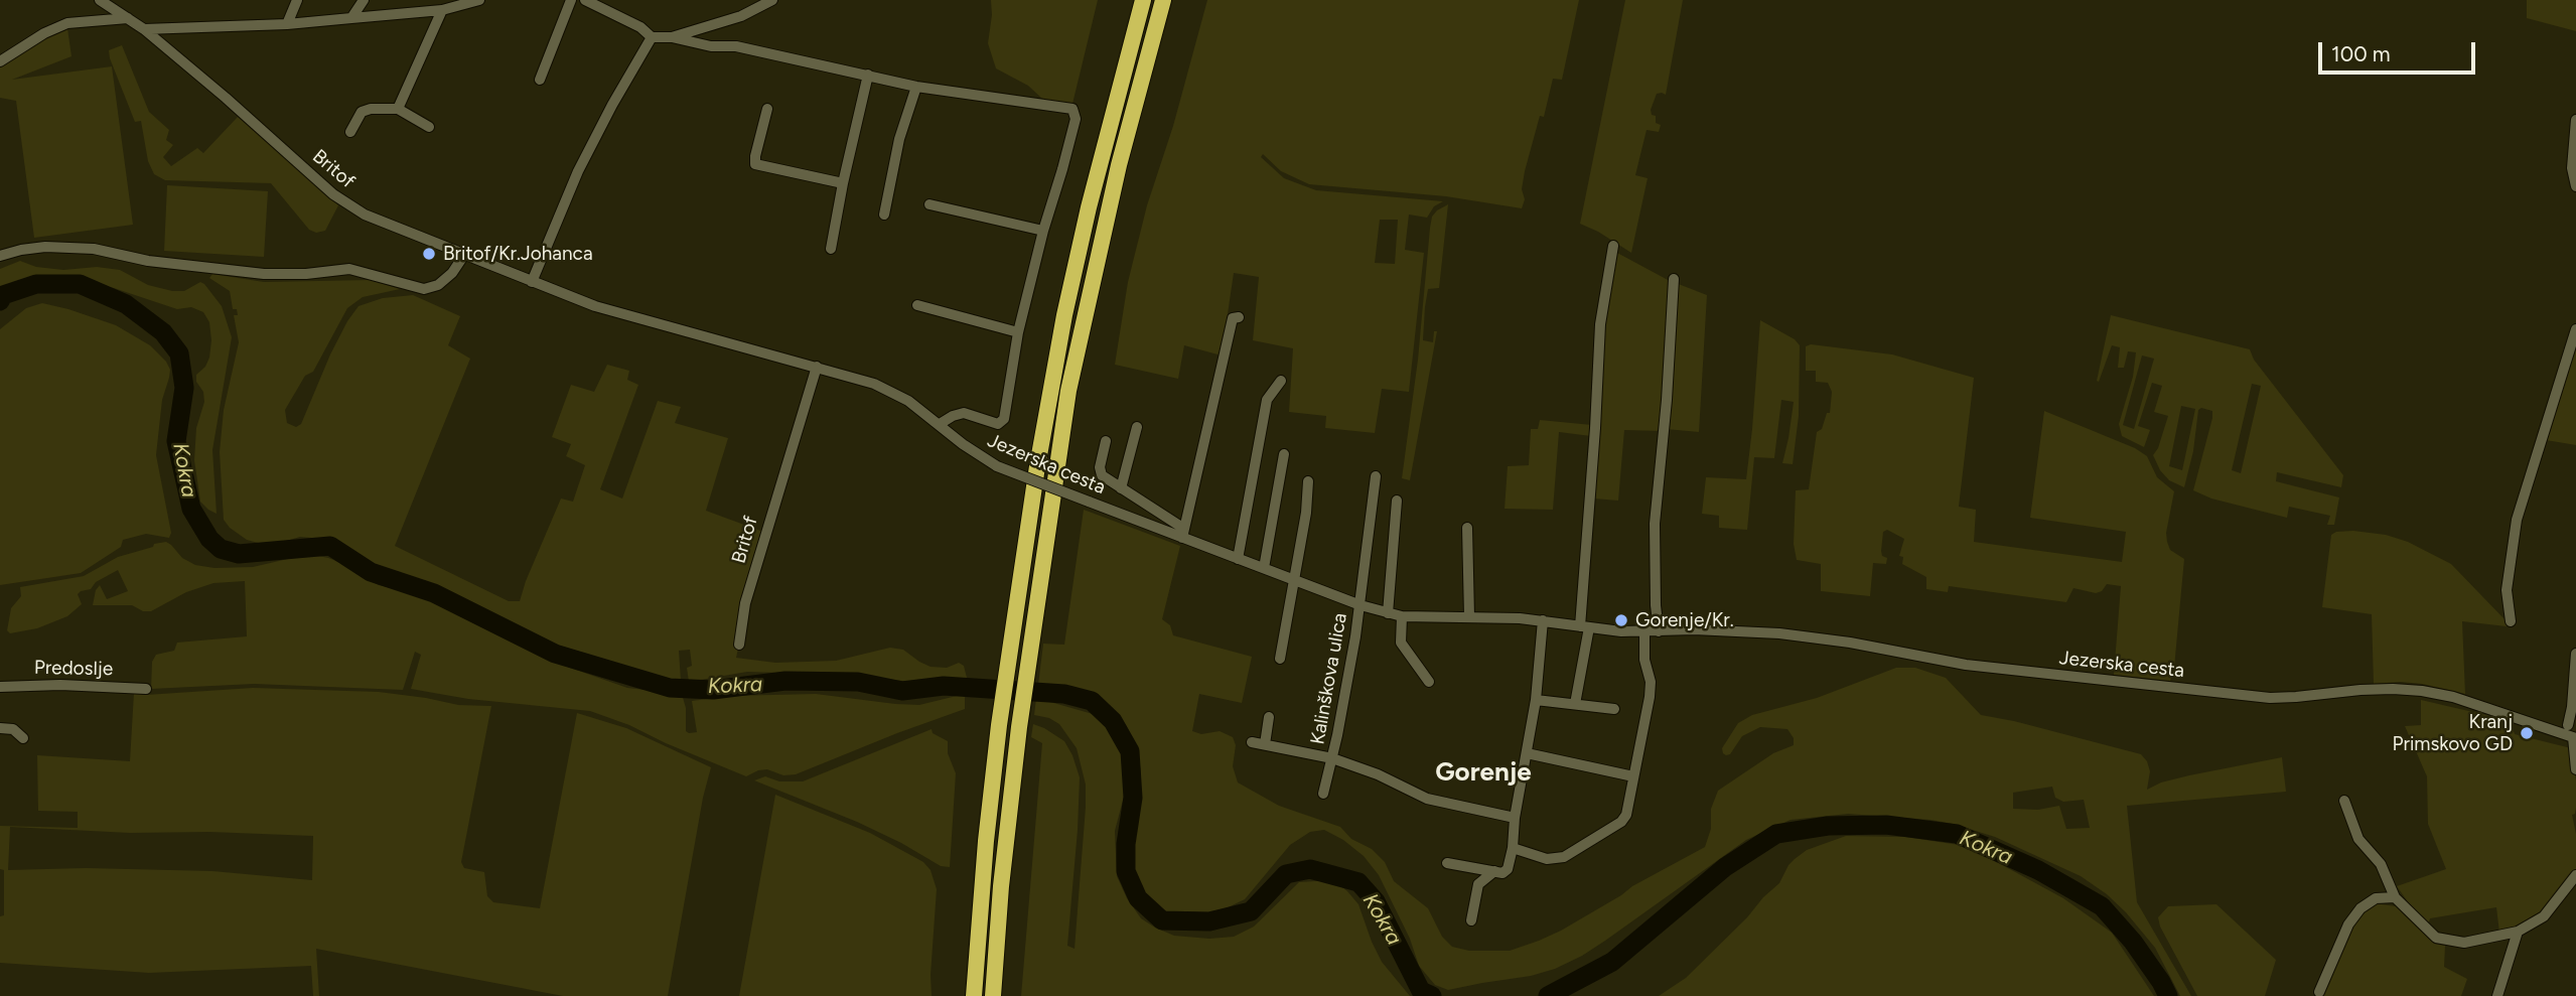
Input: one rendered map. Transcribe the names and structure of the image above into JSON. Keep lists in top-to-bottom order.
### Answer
{
  "streets": {
    "street": [
      "Britof",
      "Jezerska cesta",
      "Predoslje",
      "Kalinškova ulica"
    ]
  },
  "crossings": [
    ["Britof", "Jezerska cesta"],
    ["Jezerska cesta", "Kalinškova ulica"]
  ],
  "districts": ["Gorenje"],
  "water": ["Kokra"],
  "places": ["Britof/Kr.Johanca", "Gorenje/Kr.", "Kranj Primskovo GD"],
  "scale_bar": "100 m"
}
